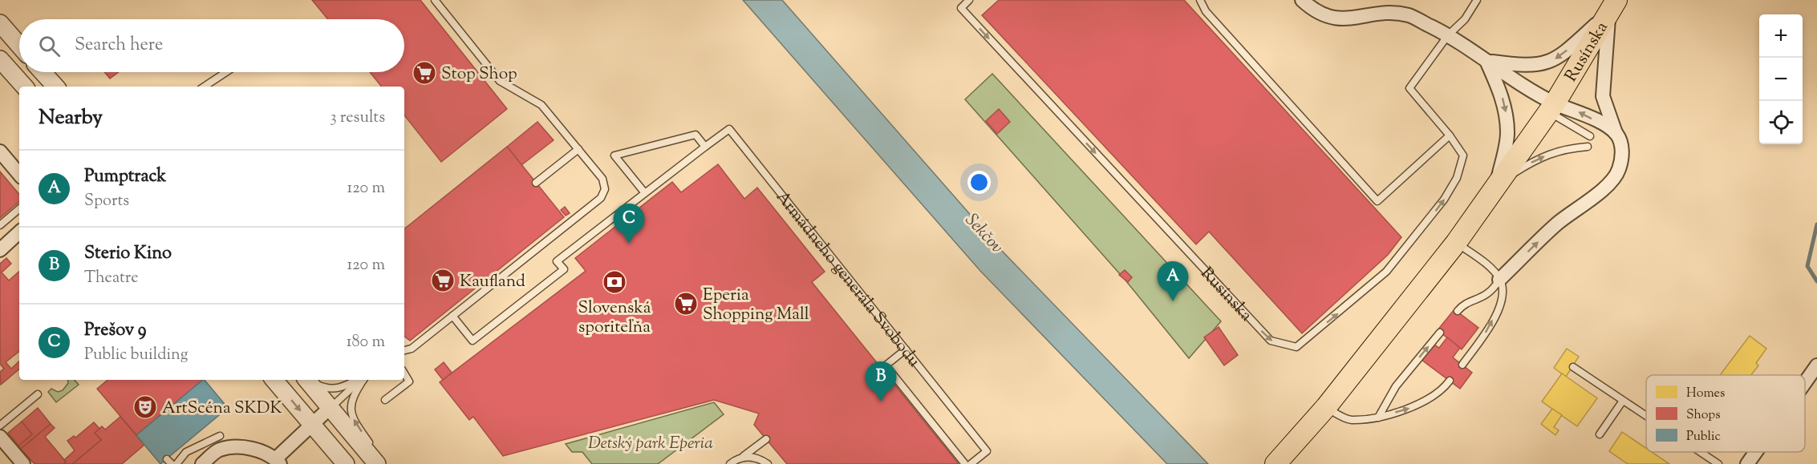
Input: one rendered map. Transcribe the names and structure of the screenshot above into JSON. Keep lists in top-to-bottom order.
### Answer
{
  "streets": {
    "main road": ["Rusínska"],
    "lane": ["Armádneho generála Svobodu"]
  },
  "water": ["Sekčov"],
  "parks": ["Detský park Eperia"],
  "places": {
    "supermarket": ["Stop Shop", "Kaufland", "Eperia Shopping Mall"],
    "bank": ["Slovenská sporiteľňa"],
    "theatre": ["ArtScéna SKDK"]
  },
  "legend": ["Homes", "Shops", "Public"],
  "page": {
    "map_buttons": ["+", "−"],
    "search": "Search here",
    "heading": ["Nearby", "3 results"],
    "list": [
      {
        "mark": "A",
        "name": "Pumptrack",
        "note": "Sports",
        "value": "120 m"
      },
      {
        "mark": "B",
        "name": "Sterio Kino",
        "note": "Theatre",
        "value": "120 m"
      },
      {
        "mark": "C",
        "name": "Prešov 9",
        "note": "Public building",
        "value": "180 m"
      }
    ],
    "pins": ["C", "A", "B"]
  }
}
